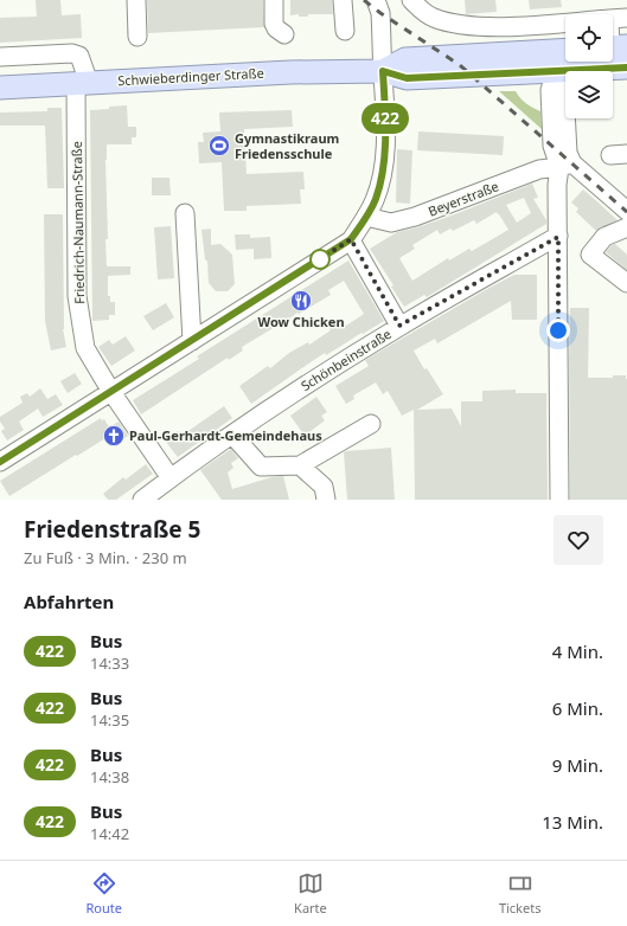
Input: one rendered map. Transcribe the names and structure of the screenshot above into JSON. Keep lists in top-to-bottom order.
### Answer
{
  "streets": {
    "main road": ["Schwieberdinger Straße"],
    "street": ["Beyerstraße", "Friedrich-Naumann-Straße", "Schönbeinstraße"]
  },
  "crossings": [
    ["Schwieberdinger Straße", "Friedrich-Naumann-Straße"],
    ["Friedrich-Naumann-Straße", "Schönbeinstraße"]
  ],
  "places": {
    "sports": ["Gymnastikraum Friedensschule"],
    "restaurant": ["Wow Chicken"],
    "church": ["Paul-Gerhardt-Gemeindehaus"]
  },
  "lines": ["bus line 422"],
  "page": {
    "on_map": "422",
    "heading": [
      ["Friedenstraße 5", "Zu Fuß · 3 Min. · 230 m"],
      "Abfahrten"
    ],
    "list": [
      {
        "mark": "422",
        "name": "Bus",
        "note": "14:33",
        "value": "4 Min."
      },
      {
        "mark": "422",
        "name": "Bus",
        "note": "14:35",
        "value": "6 Min."
      },
      {
        "mark": "422",
        "name": "Bus",
        "note": "14:38",
        "value": "9 Min."
      },
      {
        "mark": "422",
        "name": "Bus",
        "note": "14:42",
        "value": "13 Min."
      }
    ],
    "tabs": ["Route", "Karte", "Tickets"]
  }
}
